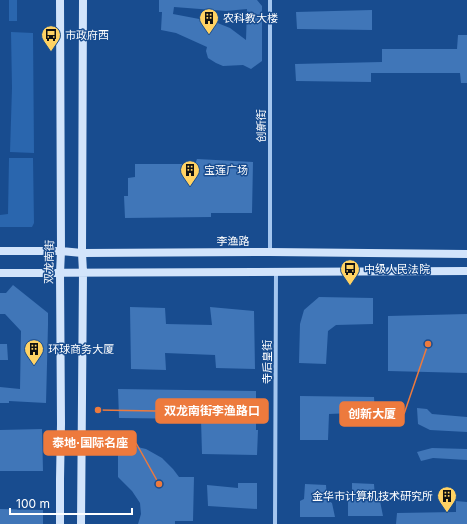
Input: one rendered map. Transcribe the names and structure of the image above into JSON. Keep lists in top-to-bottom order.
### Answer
{
  "streets": {
    "main road": ["李渔路", "双龙南街"],
    "street": ["创新街", "寺后皇街"]
  },
  "crossings": [
    ["创新街", "李渔路"],
    ["李渔路", "双龙南街"]
  ],
  "places": {
    "building": [
      "农科教大楼",
      "宝莲广场",
      "环球商务大厦",
      "金华市计算机技术研究所"
    ],
    "bus stop": ["市政府西", "中级人民法院"],
    "other": ["创新大厦", "双龙南街李渔路口", "泰地·国际名座"]
  },
  "scale_bar": "100 m"
}
